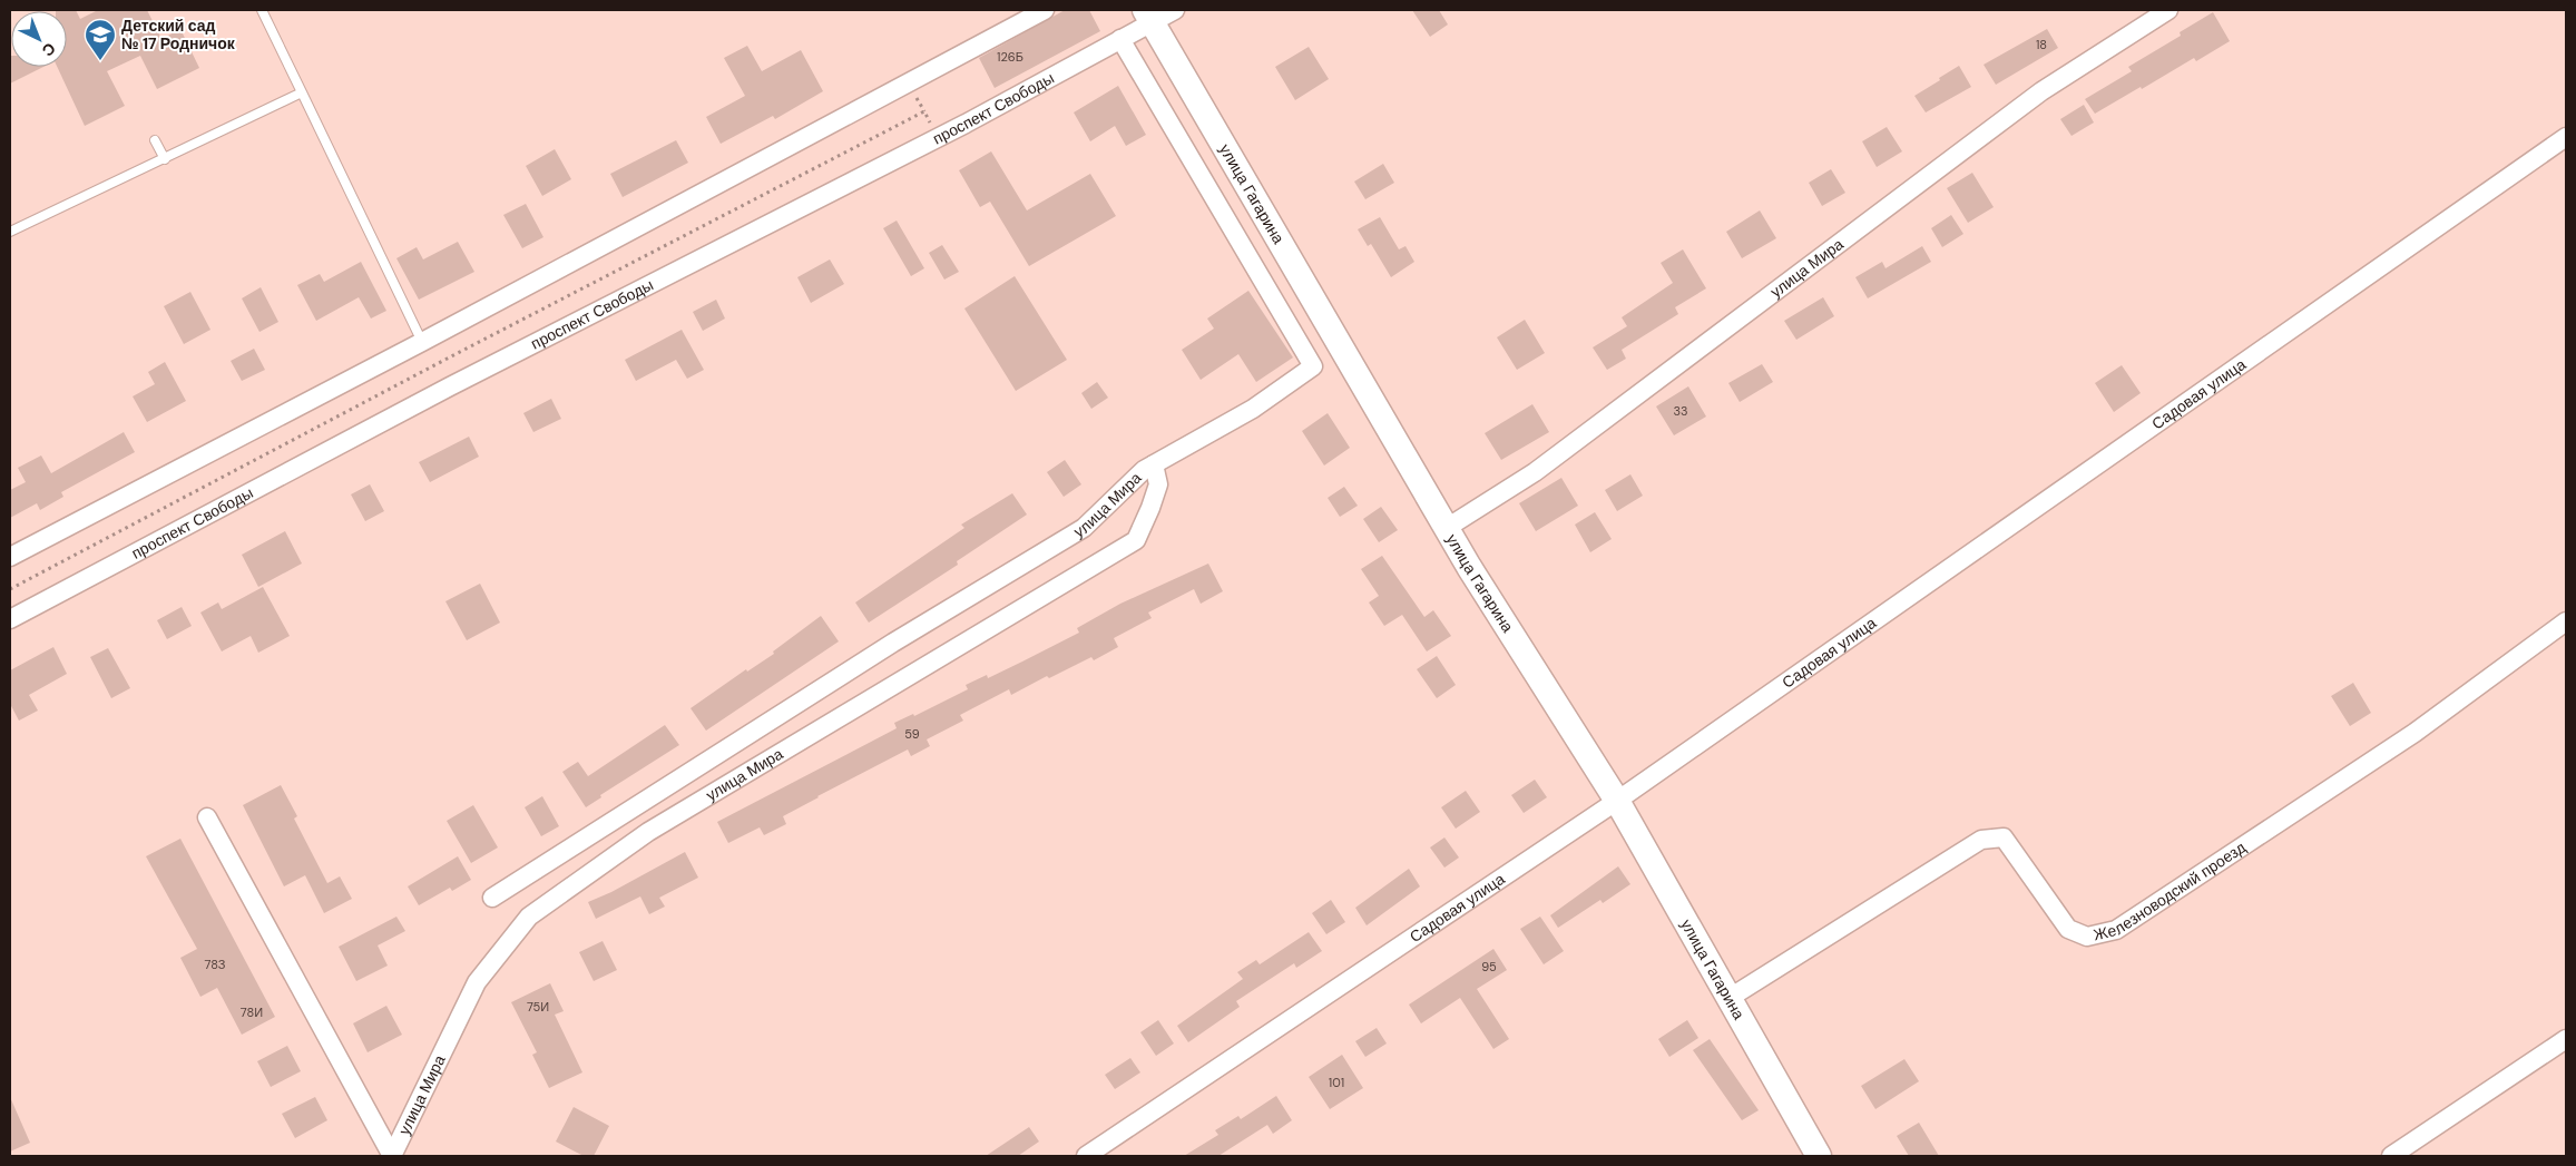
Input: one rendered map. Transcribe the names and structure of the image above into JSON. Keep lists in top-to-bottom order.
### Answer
{
  "streets": {
    "main road": ["улица Гагарина"],
    "street": [
      "проспект Свободы",
      "улица Мира",
      "Садовая улица",
      "Железноводский проезд"
    ]
  },
  "crossings": [
    ["проспект Свободы", "улица Гагарина"],
    ["проспект Свободы", "улица Мира"],
    ["улица Гагарина", "улица Мира"],
    ["улица Гагарина", "Садовая улица"],
    ["улица Гагарина", "Железноводский проезд"]
  ],
  "places": {
    "school or university": ["Детский сад № 17 Родничок"]
  },
  "house_numbers": [
    "18",
    "126Б",
    "33",
    "59",
    "78З",
    "95",
    "75И",
    "78И",
    "101"
  ],
  "north": "bottom right"
}
